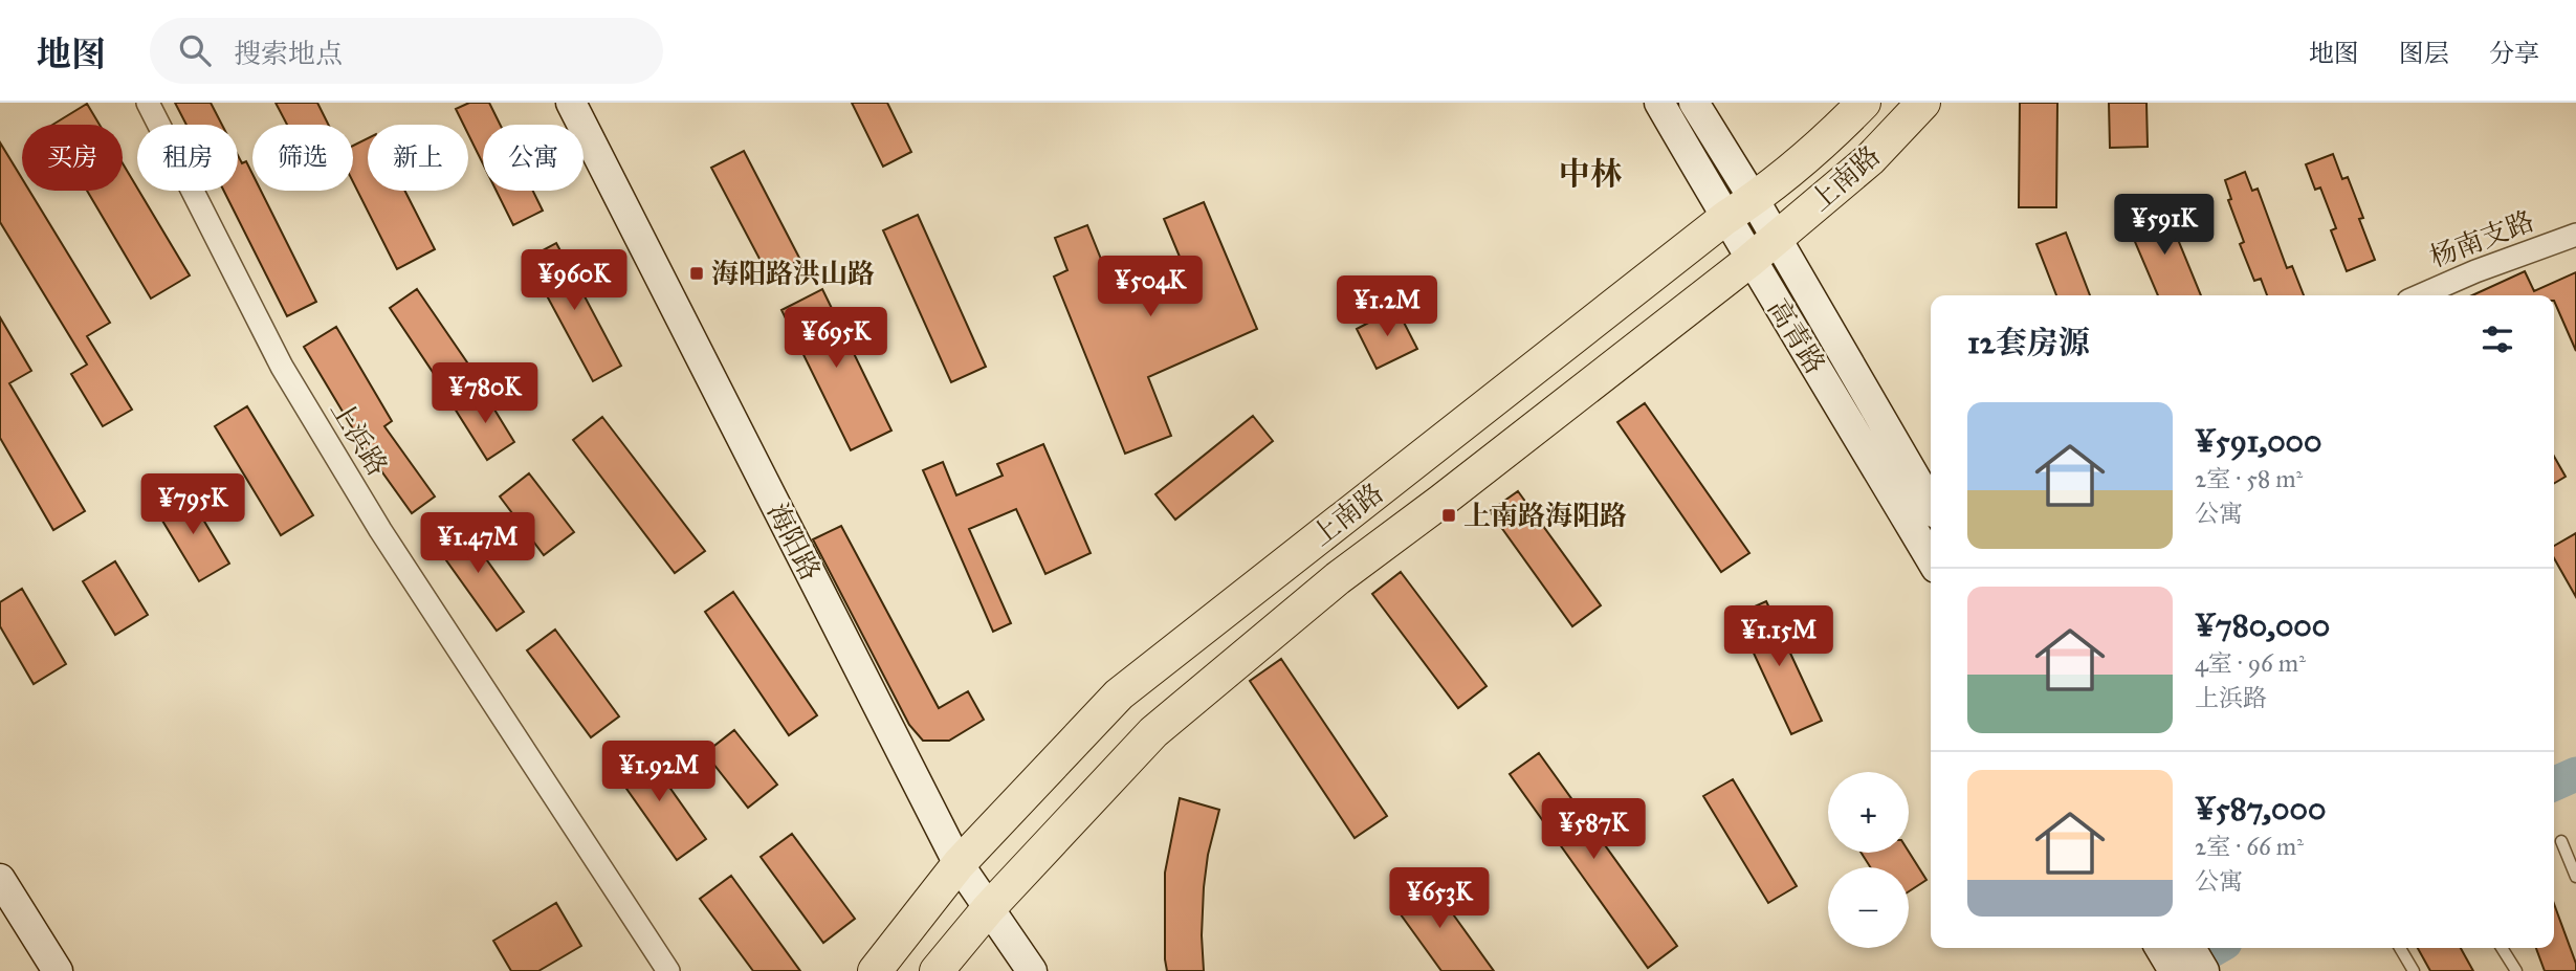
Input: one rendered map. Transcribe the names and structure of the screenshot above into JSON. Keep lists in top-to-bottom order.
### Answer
{
  "streets": {
    "main road": ["上南路", "高青路", "海阳路"],
    "street": ["杨南支路", "上浜路"]
  },
  "crossings": [
    ["上南路", "高青路"],
    ["上南路", "海阳路"]
  ],
  "districts": ["中林"],
  "places": {
    "transit": ["海阳路洪山路", "上南路海阳路"]
  },
  "page": {
    "header": "地图",
    "search": "搜索地点",
    "nav": ["地图", "图层", "分享"],
    "chip": [
      "买房",
      "租房",
      "筛选",
      "新上",
      "公寓"
    ],
    "price": [
      "¥591K",
      "¥960K",
      "¥504K",
      "¥1.2M",
      "¥695K",
      "¥780K",
      "¥795K",
      "¥1.47M",
      "¥1.15M",
      "¥1.92M",
      "¥587K",
      "¥653K"
    ],
    "heading": "12套房源",
    "list": [
      {
        "name": "¥591,000",
        "note": "2室 · 58 m² · 公寓"
      },
      {
        "name": "¥780,000",
        "note": "4室 · 96 m² · 上浜路"
      },
      {
        "name": "¥587,000",
        "note": "2室 · 66 m² · 公寓"
      }
    ],
    "map_buttons": ["+", "−"]
  }
}
